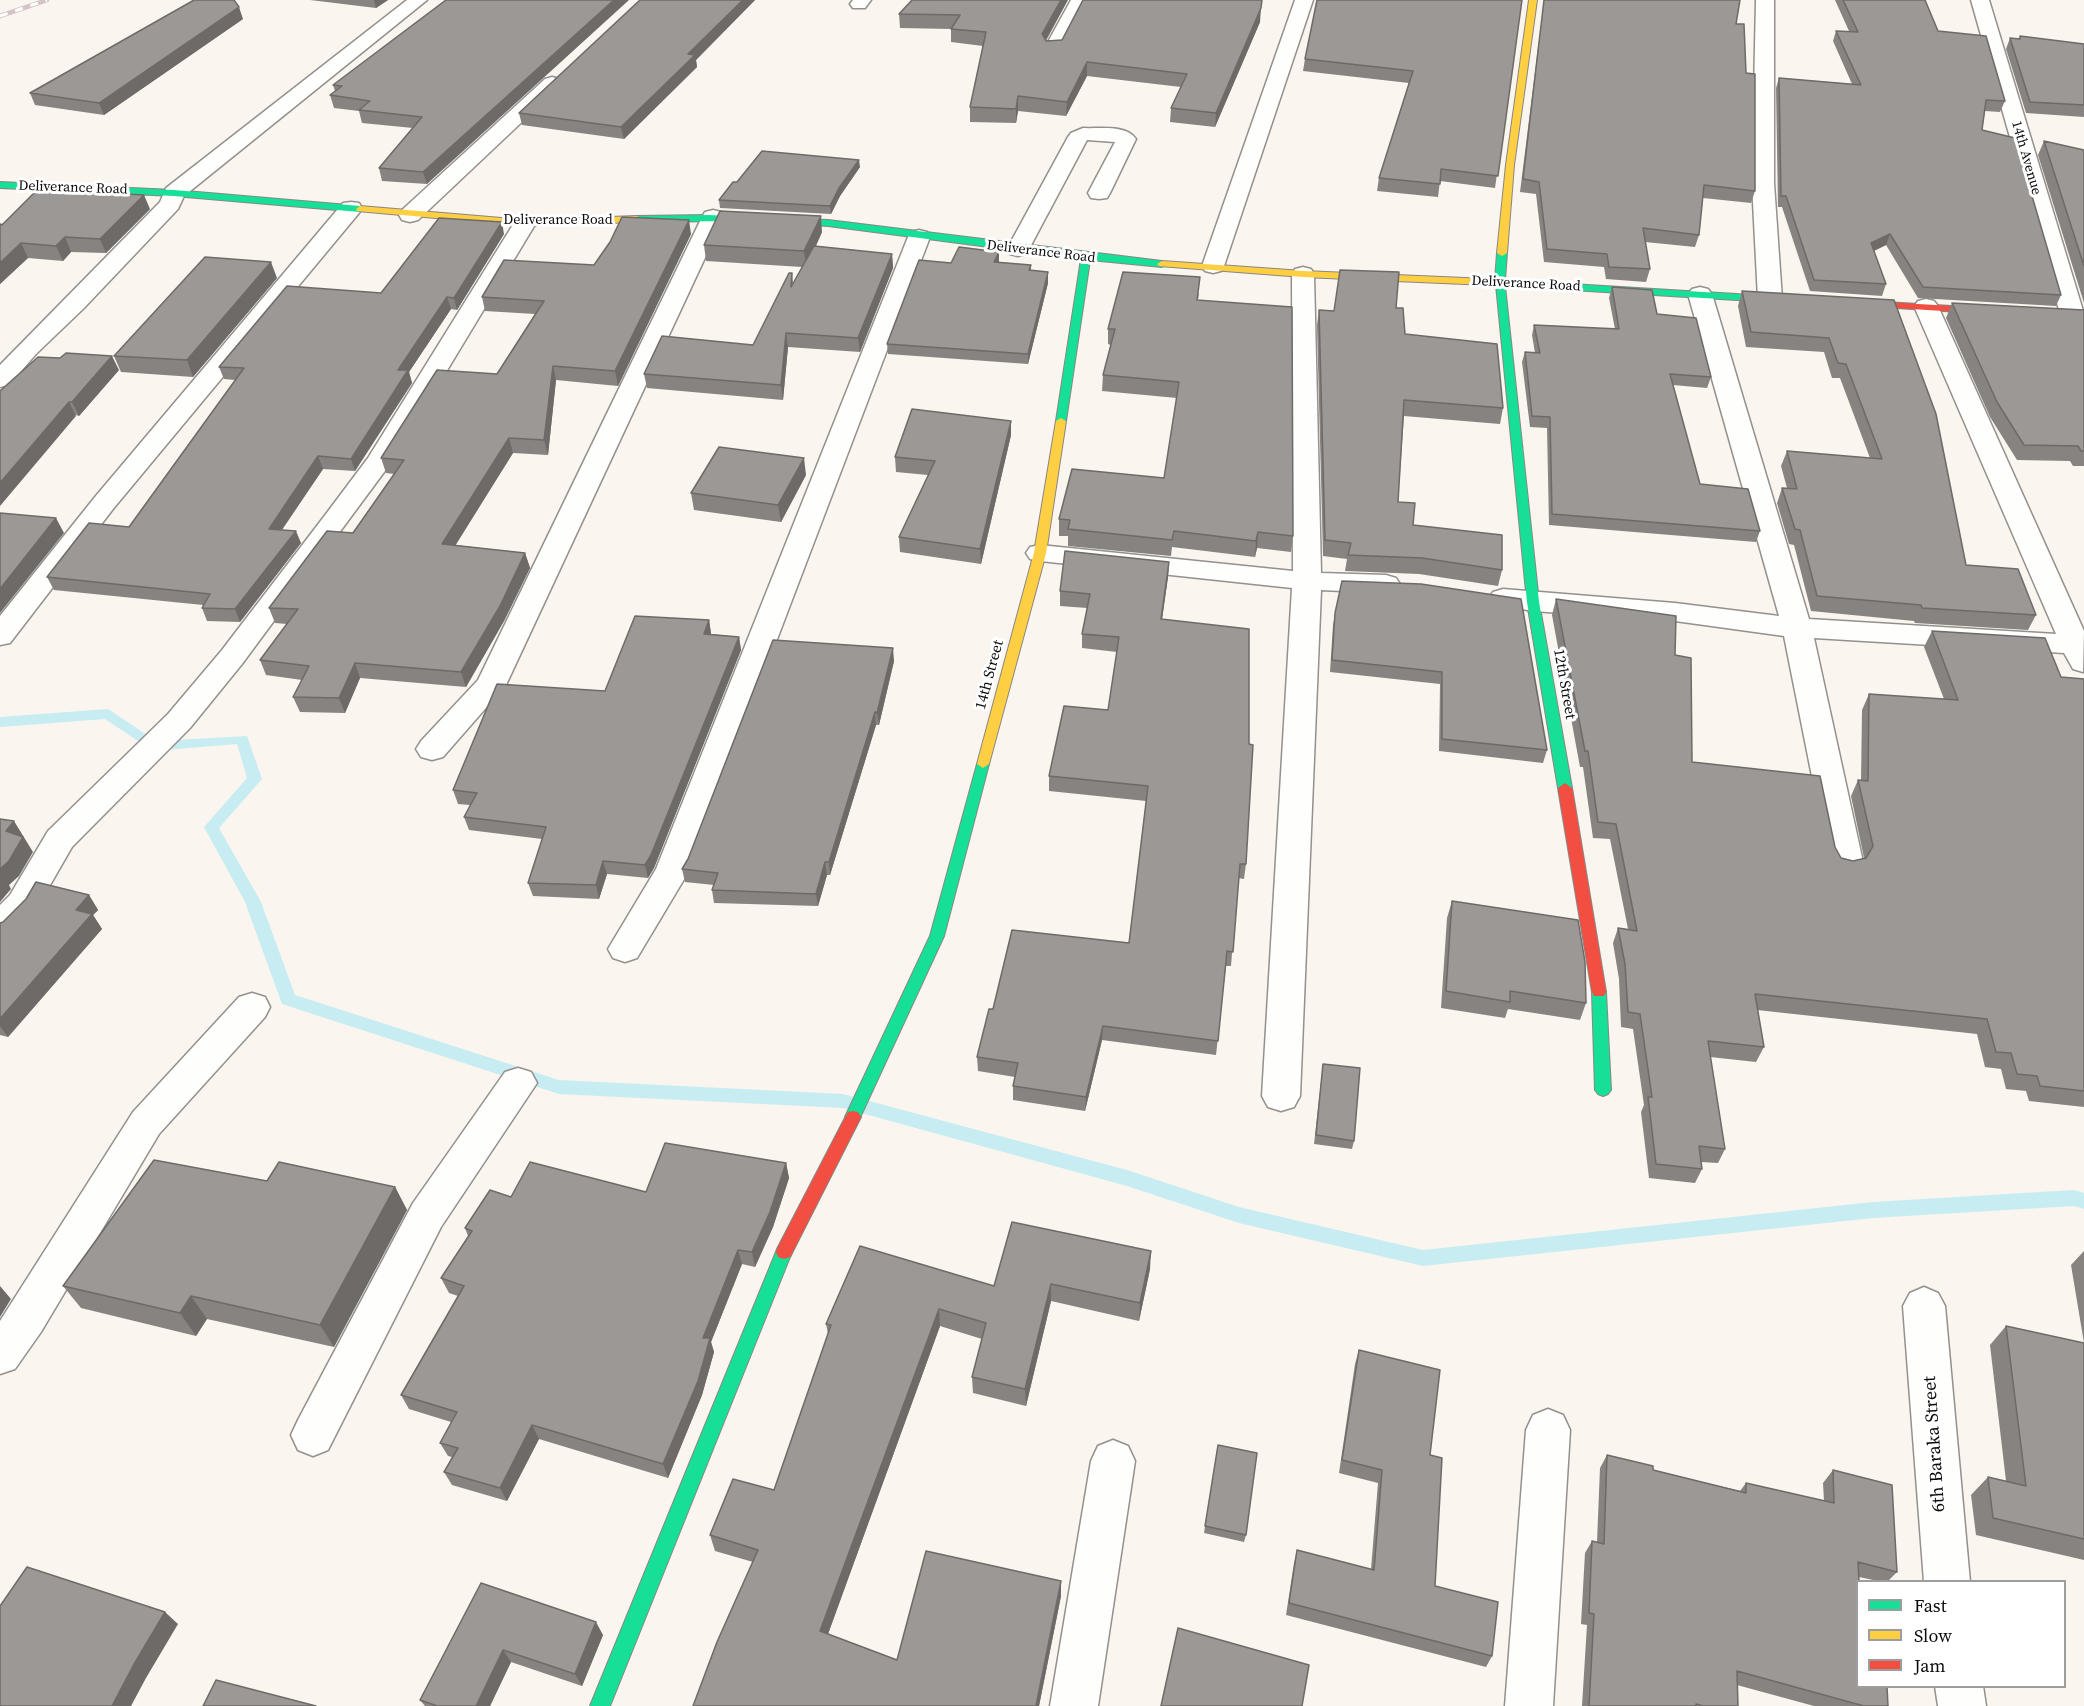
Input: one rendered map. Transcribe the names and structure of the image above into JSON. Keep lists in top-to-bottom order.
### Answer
{
  "streets": {
    "street": [
      "14th Avenue",
      "Deliverance Road",
      "14th Street",
      "12th Street",
      "6th Baraka Street"
    ]
  },
  "crossings": [
    ["Deliverance Road", "14th Street"],
    ["Deliverance Road", "12th Street"]
  ],
  "legend": ["Fast", "Slow", "Jam"]
}
